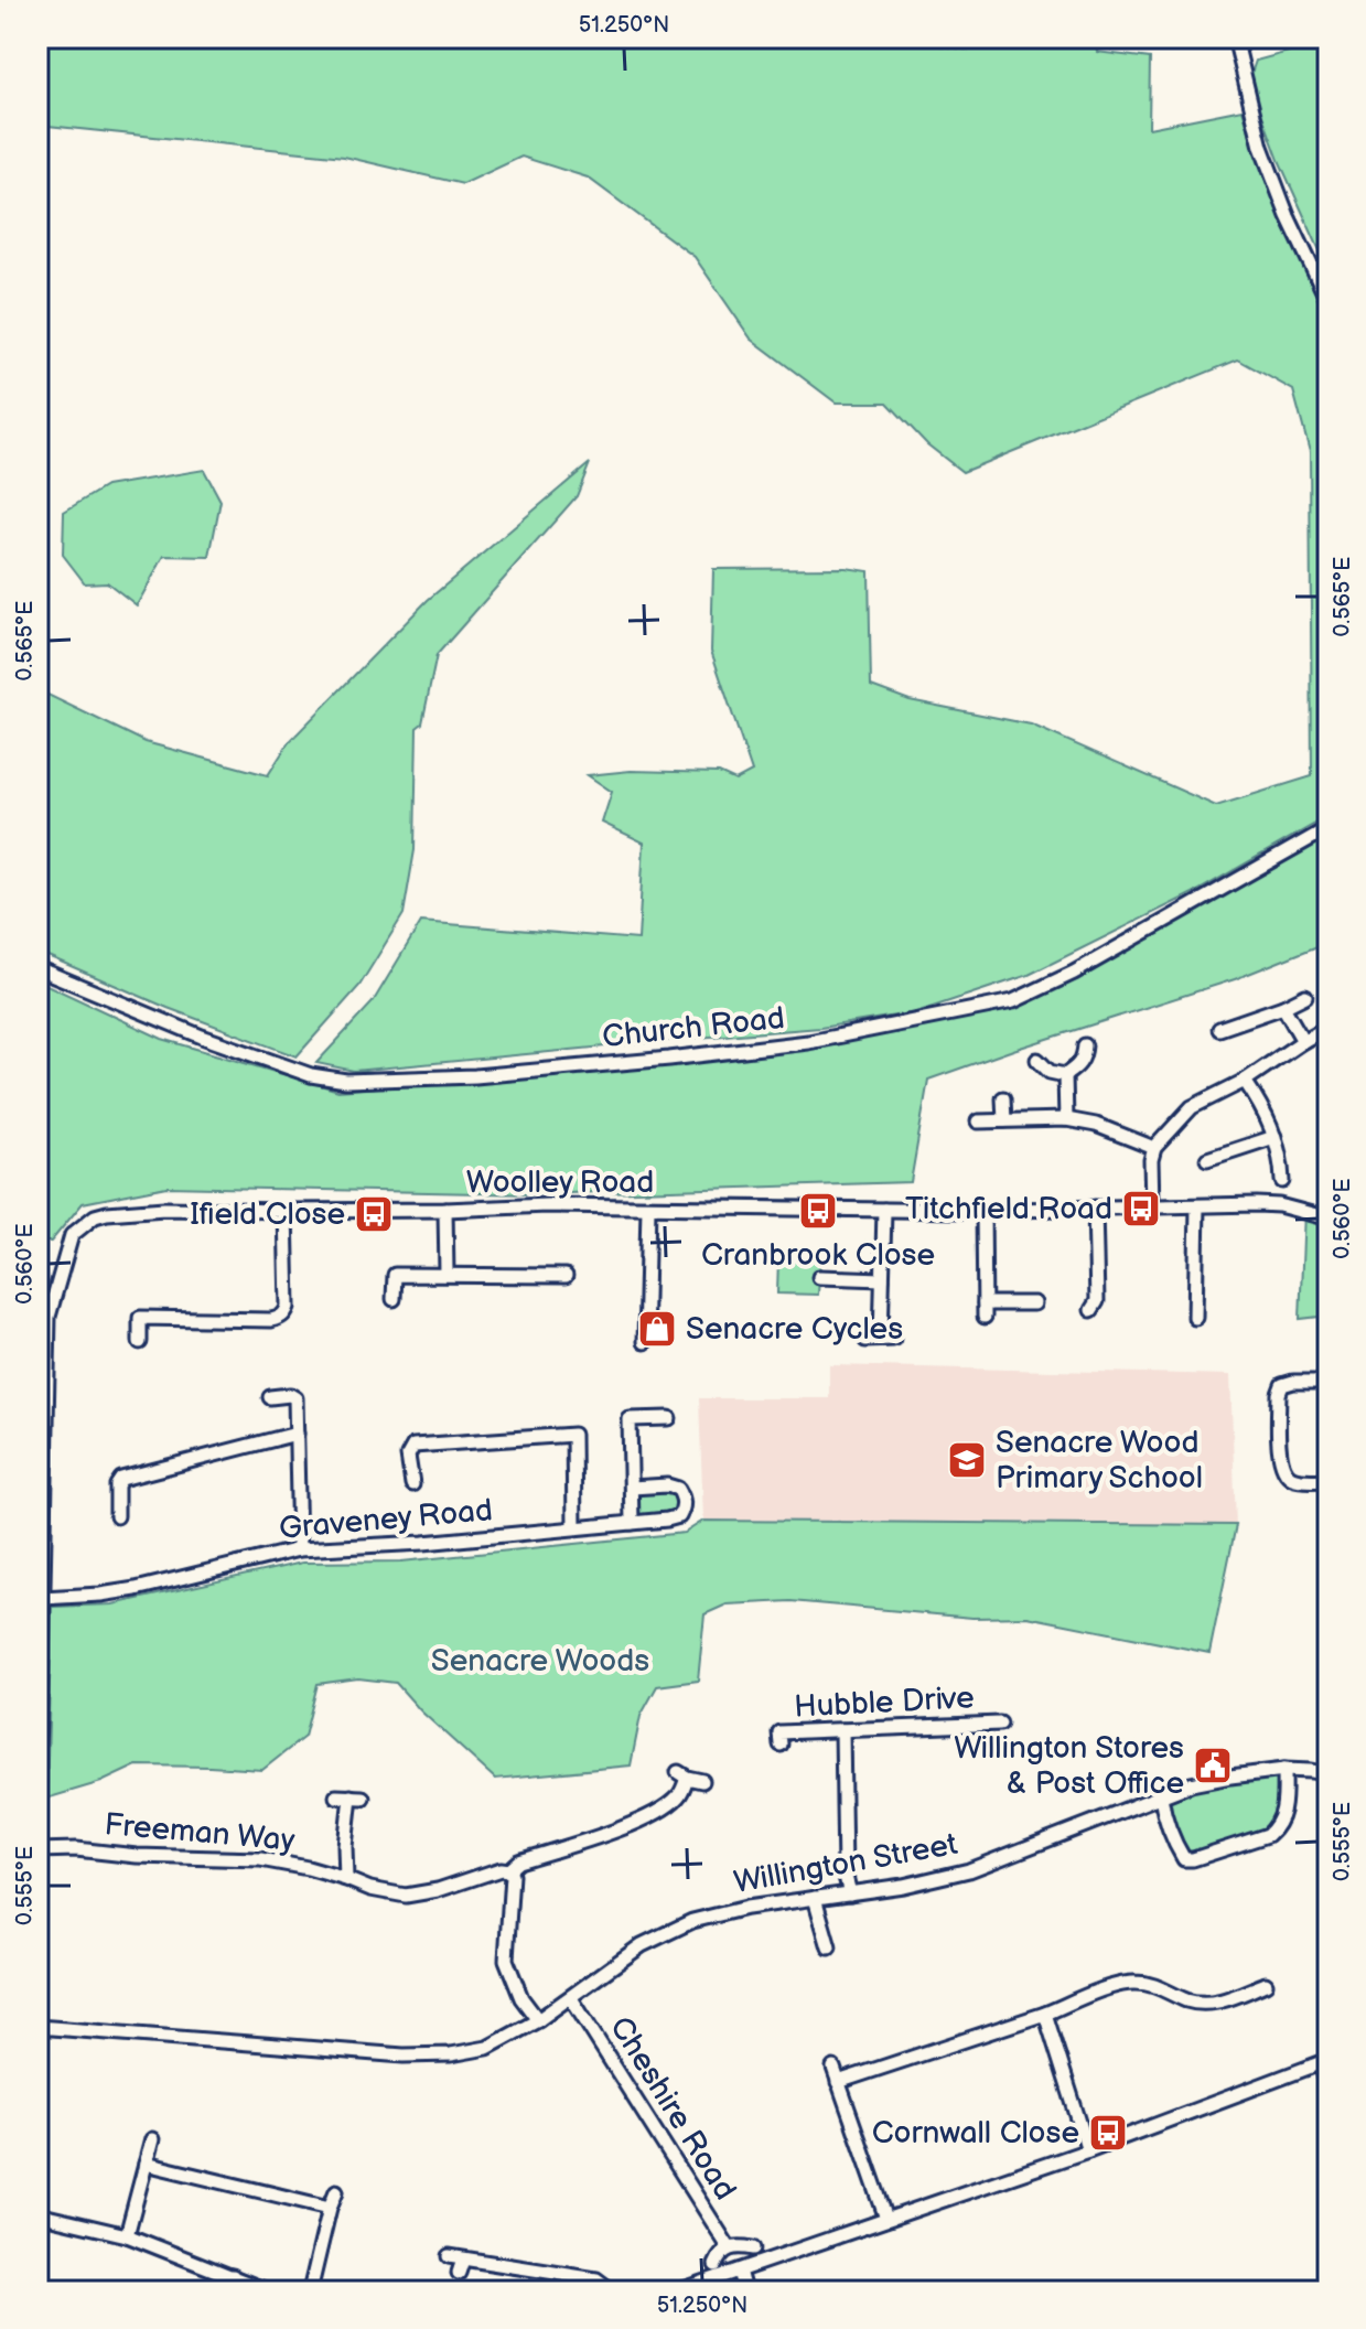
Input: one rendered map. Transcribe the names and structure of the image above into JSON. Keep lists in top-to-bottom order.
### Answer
{
  "streets": {
    "street": [
      "Church Road",
      "Woolley Road",
      "Graveney Road",
      "Hubble Drive",
      "Freeman Way",
      "Willington Street",
      "Cheshire Road"
    ]
  },
  "crossings": [
    ["Woolley Road", "Graveney Road"],
    ["Willington Street", "Cheshire Road"]
  ],
  "parks": ["Senacre Woods"],
  "places": {
    "bus stop": [
      "Titchfield Road",
      "Cranbrook Close",
      "Ifield Close",
      "Cornwall Close"
    ],
    "shop": ["Senacre Cycles"],
    "school or university": ["Senacre Wood Primary School"],
    "public building": ["Willington Stores & Post Office"]
  },
  "coordinates": [
    "51.250°N",
    "0.565°E",
    "0.560°E",
    "0.555°E"
  ]
}
